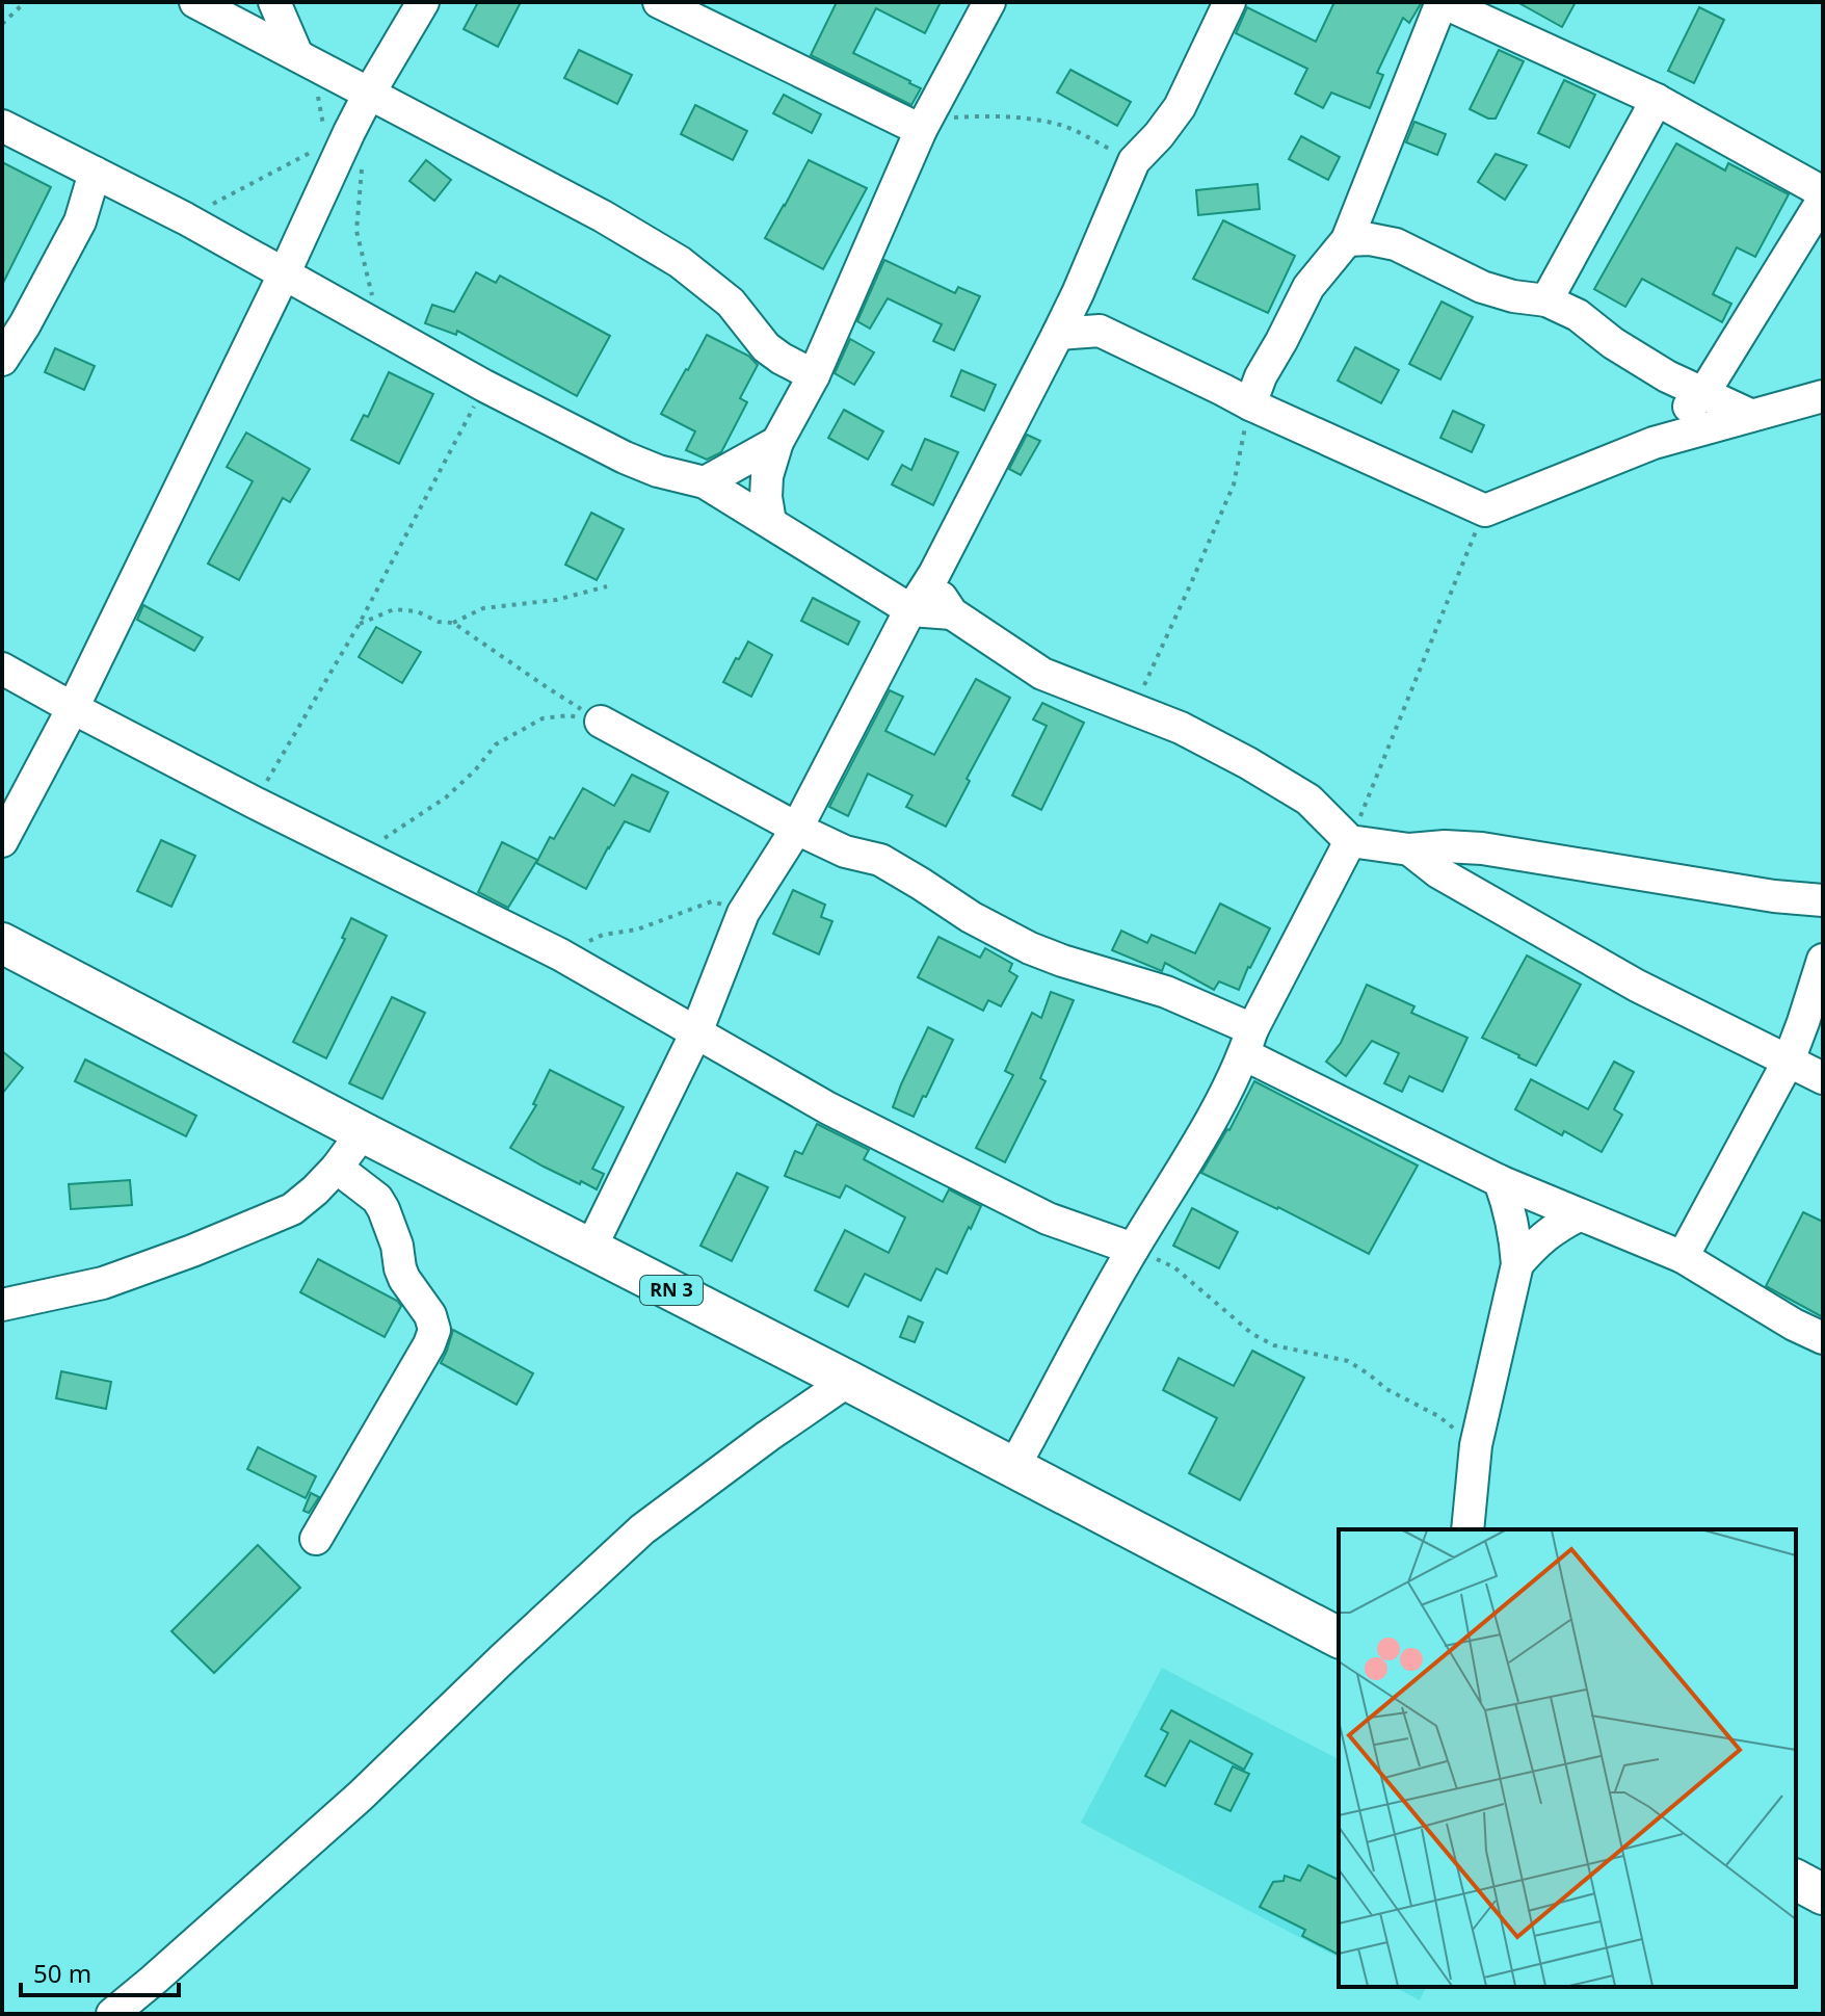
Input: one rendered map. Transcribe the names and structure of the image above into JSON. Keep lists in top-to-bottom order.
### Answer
{
  "streets": {
    "main road": ["RN 3"]
  },
  "scale_bar": "50 m"
}
